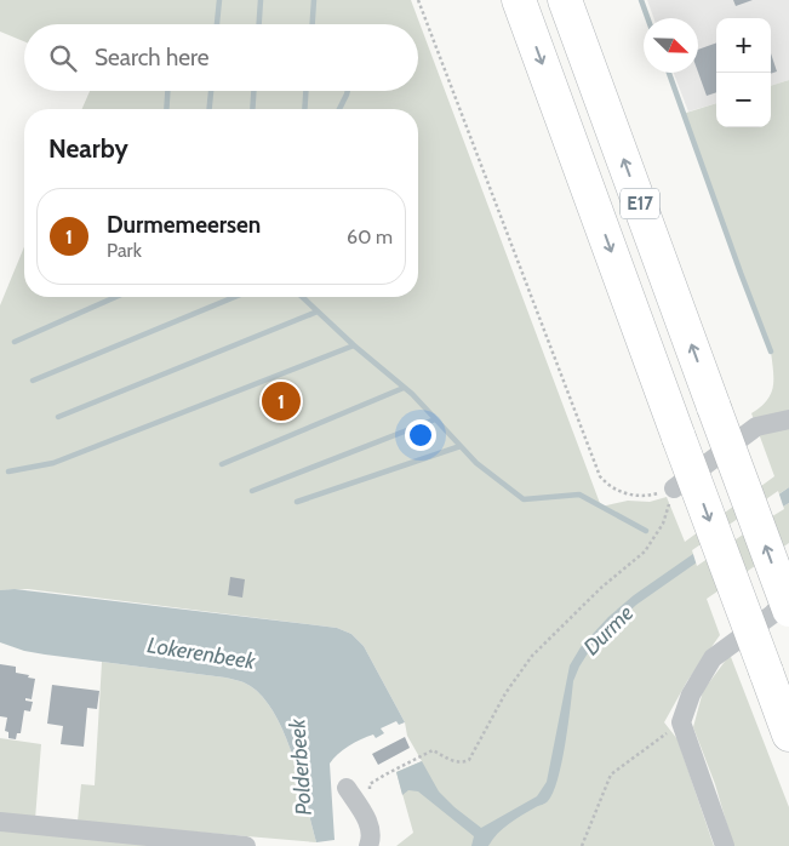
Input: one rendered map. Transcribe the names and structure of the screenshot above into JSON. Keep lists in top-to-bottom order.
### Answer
{
  "streets": {
    "highway": ["E17"]
  },
  "water": ["Durme", "Lokerenbeek", "Polderbeek"],
  "north": "bottom right",
  "page": {
    "map_buttons": ["+", "−"],
    "search": "Search here",
    "heading": "Nearby",
    "list": [
      {
        "mark": "1",
        "name": "Durmemeersen",
        "note": "Park",
        "value": "60 m"
      }
    ],
    "pins": "1"
  }
}
